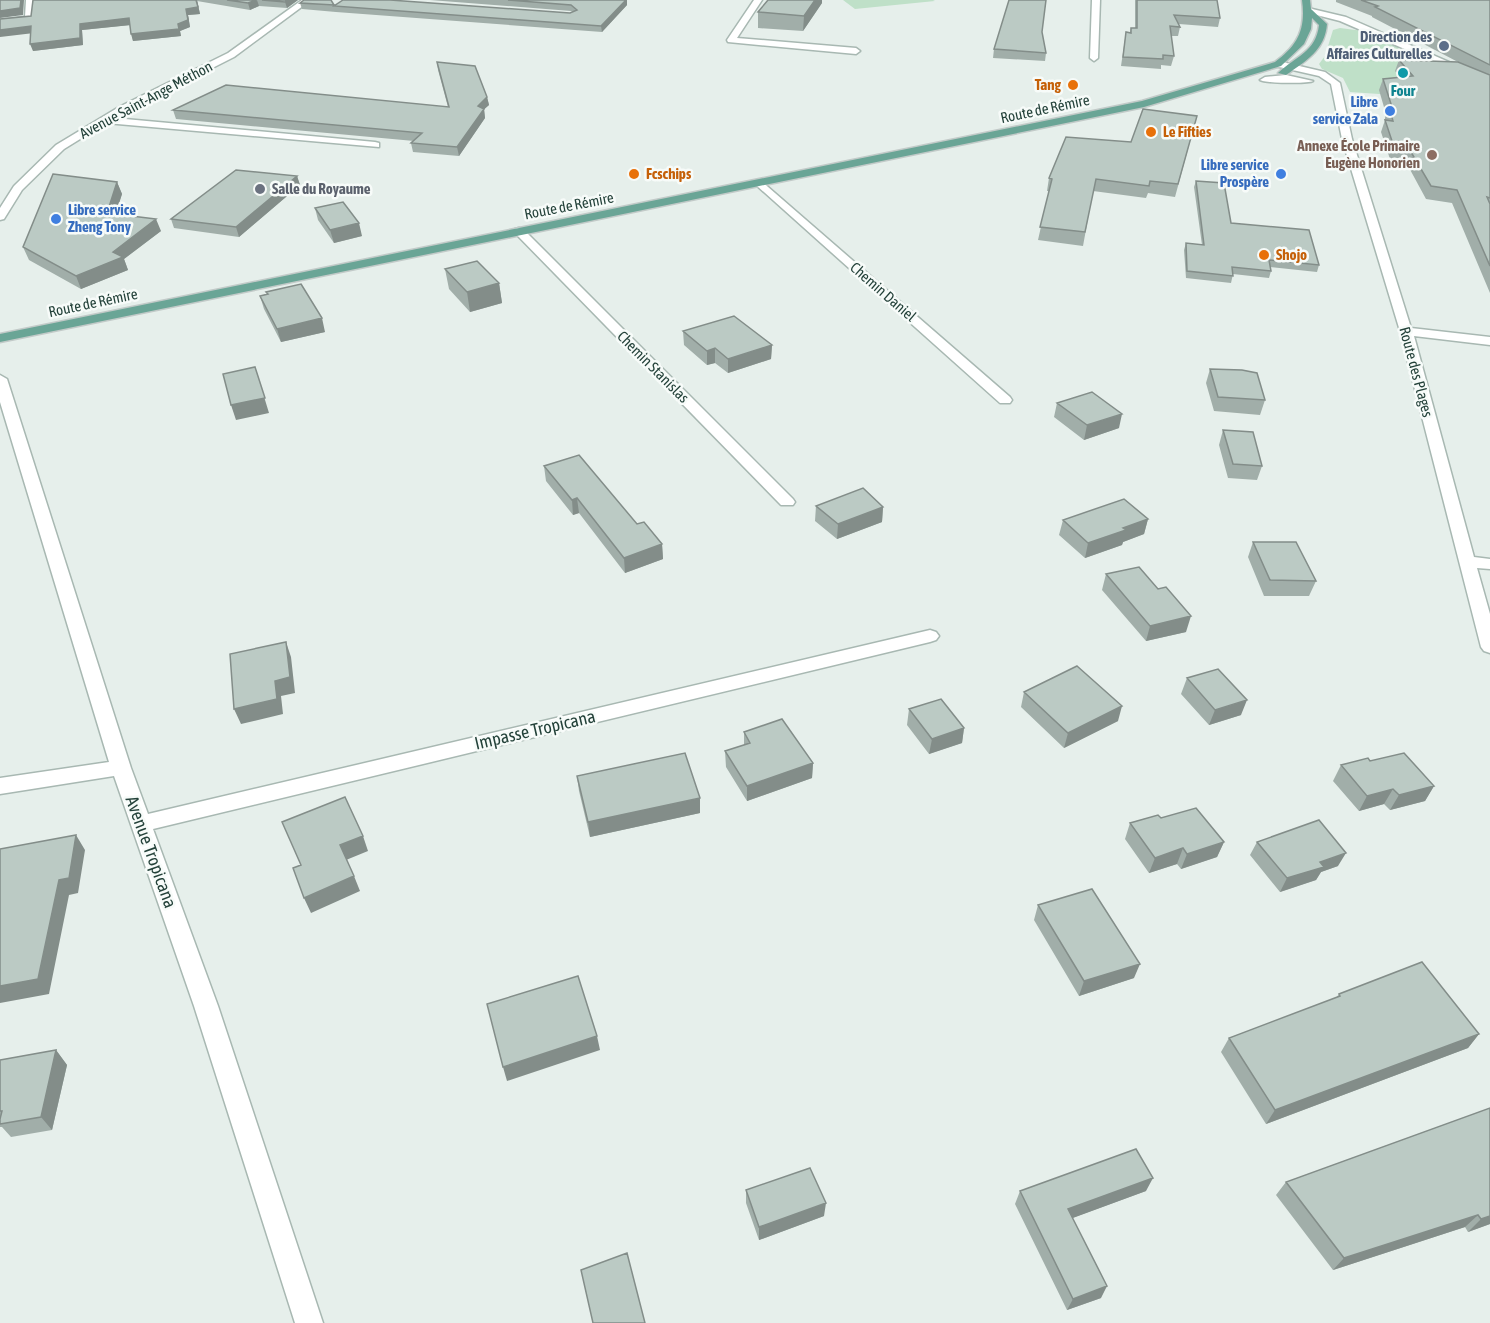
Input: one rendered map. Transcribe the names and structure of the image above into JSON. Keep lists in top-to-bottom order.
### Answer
{
  "streets": {
    "main road": ["Route de Rémire"],
    "street": [
      "Avenue Saint-Ange Méthon",
      "Chemin Daniel",
      "Chemin Stanislas",
      "Route des Plages",
      "Impasse Tropicana",
      "Avenue Tropicana"
    ]
  },
  "crossings": [
    ["Route de Rémire", "Chemin Daniel"],
    ["Route de Rémire", "Chemin Stanislas"],
    ["Route de Rémire", "Route des Plages"],
    ["Impasse Tropicana", "Avenue Tropicana"]
  ],
  "places": [
    "Direction des Affaires Culturelles",
    "Four",
    "Tang",
    "Libre service Zala",
    "Le Fifties",
    "Annexe École Primaire Eugène Honorien",
    "Fcschips",
    "Libre service Prospère",
    "Salle du Royaume",
    "Libre service Zheng Tony",
    "Shojo"
  ]
}
